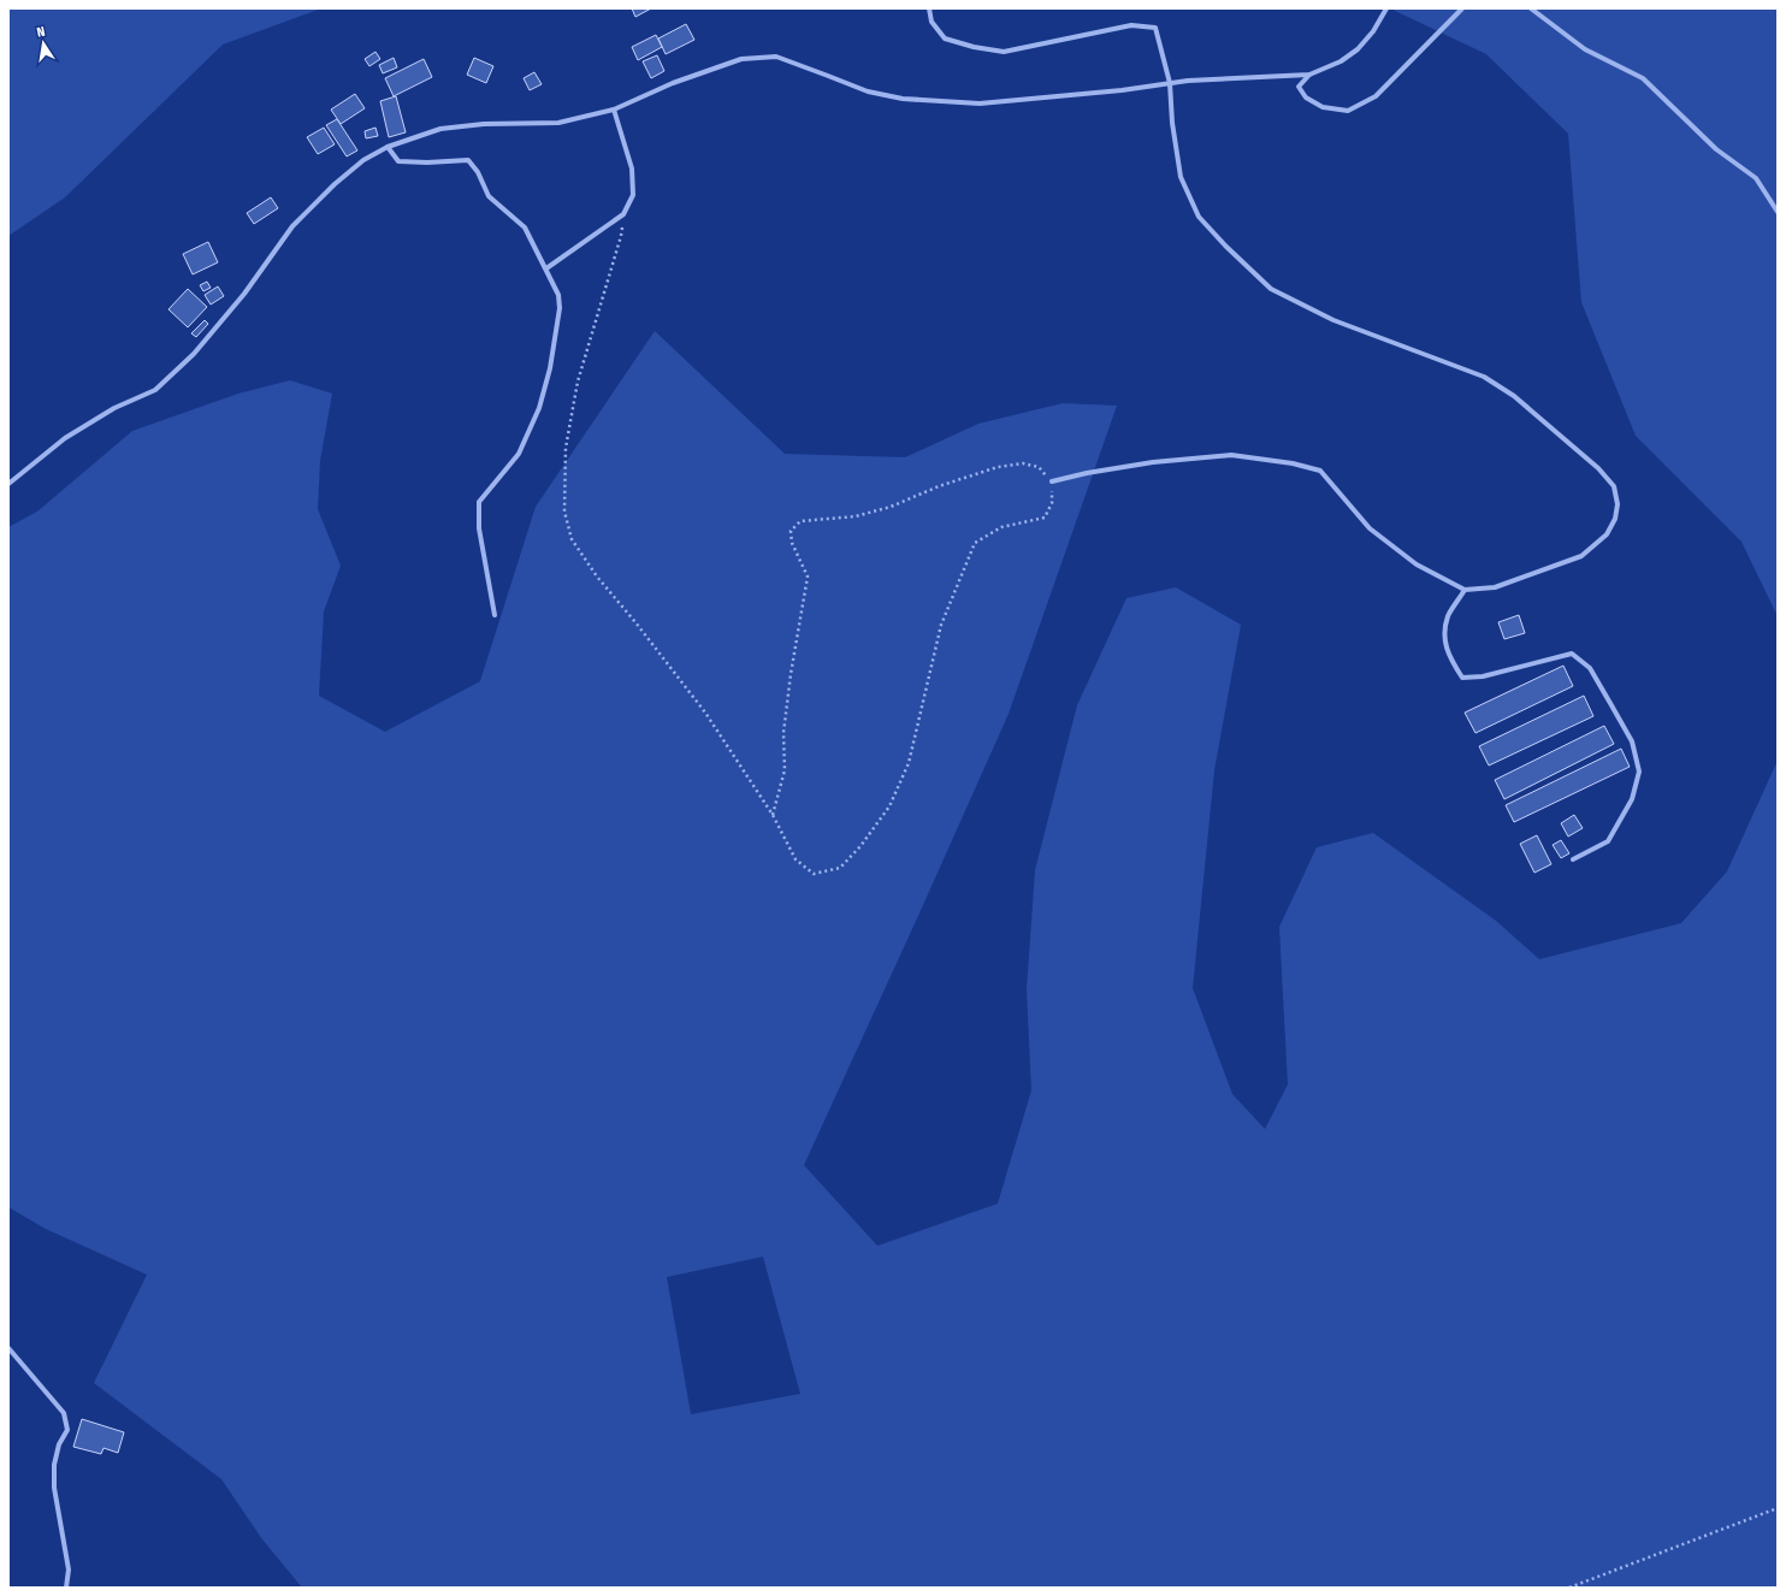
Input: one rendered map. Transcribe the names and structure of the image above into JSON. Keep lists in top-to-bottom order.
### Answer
{
  "north": "top"
}
